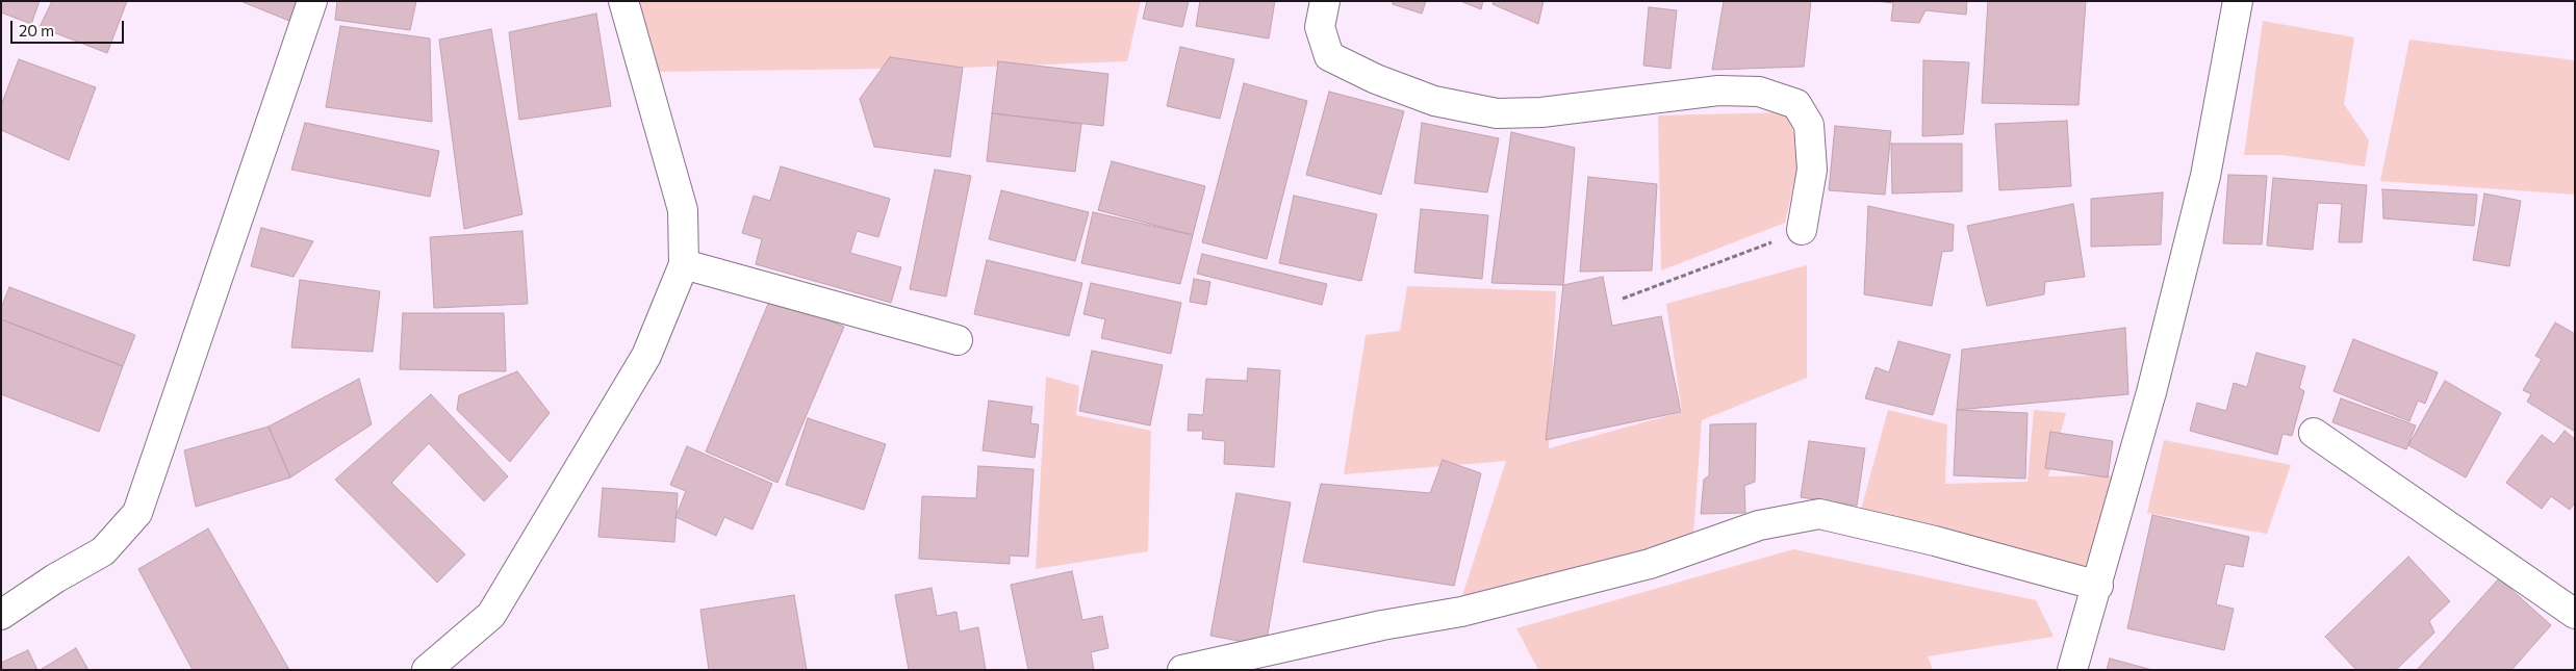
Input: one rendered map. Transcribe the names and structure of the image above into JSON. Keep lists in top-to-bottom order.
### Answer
{
  "scale_bar": "20 m"
}
